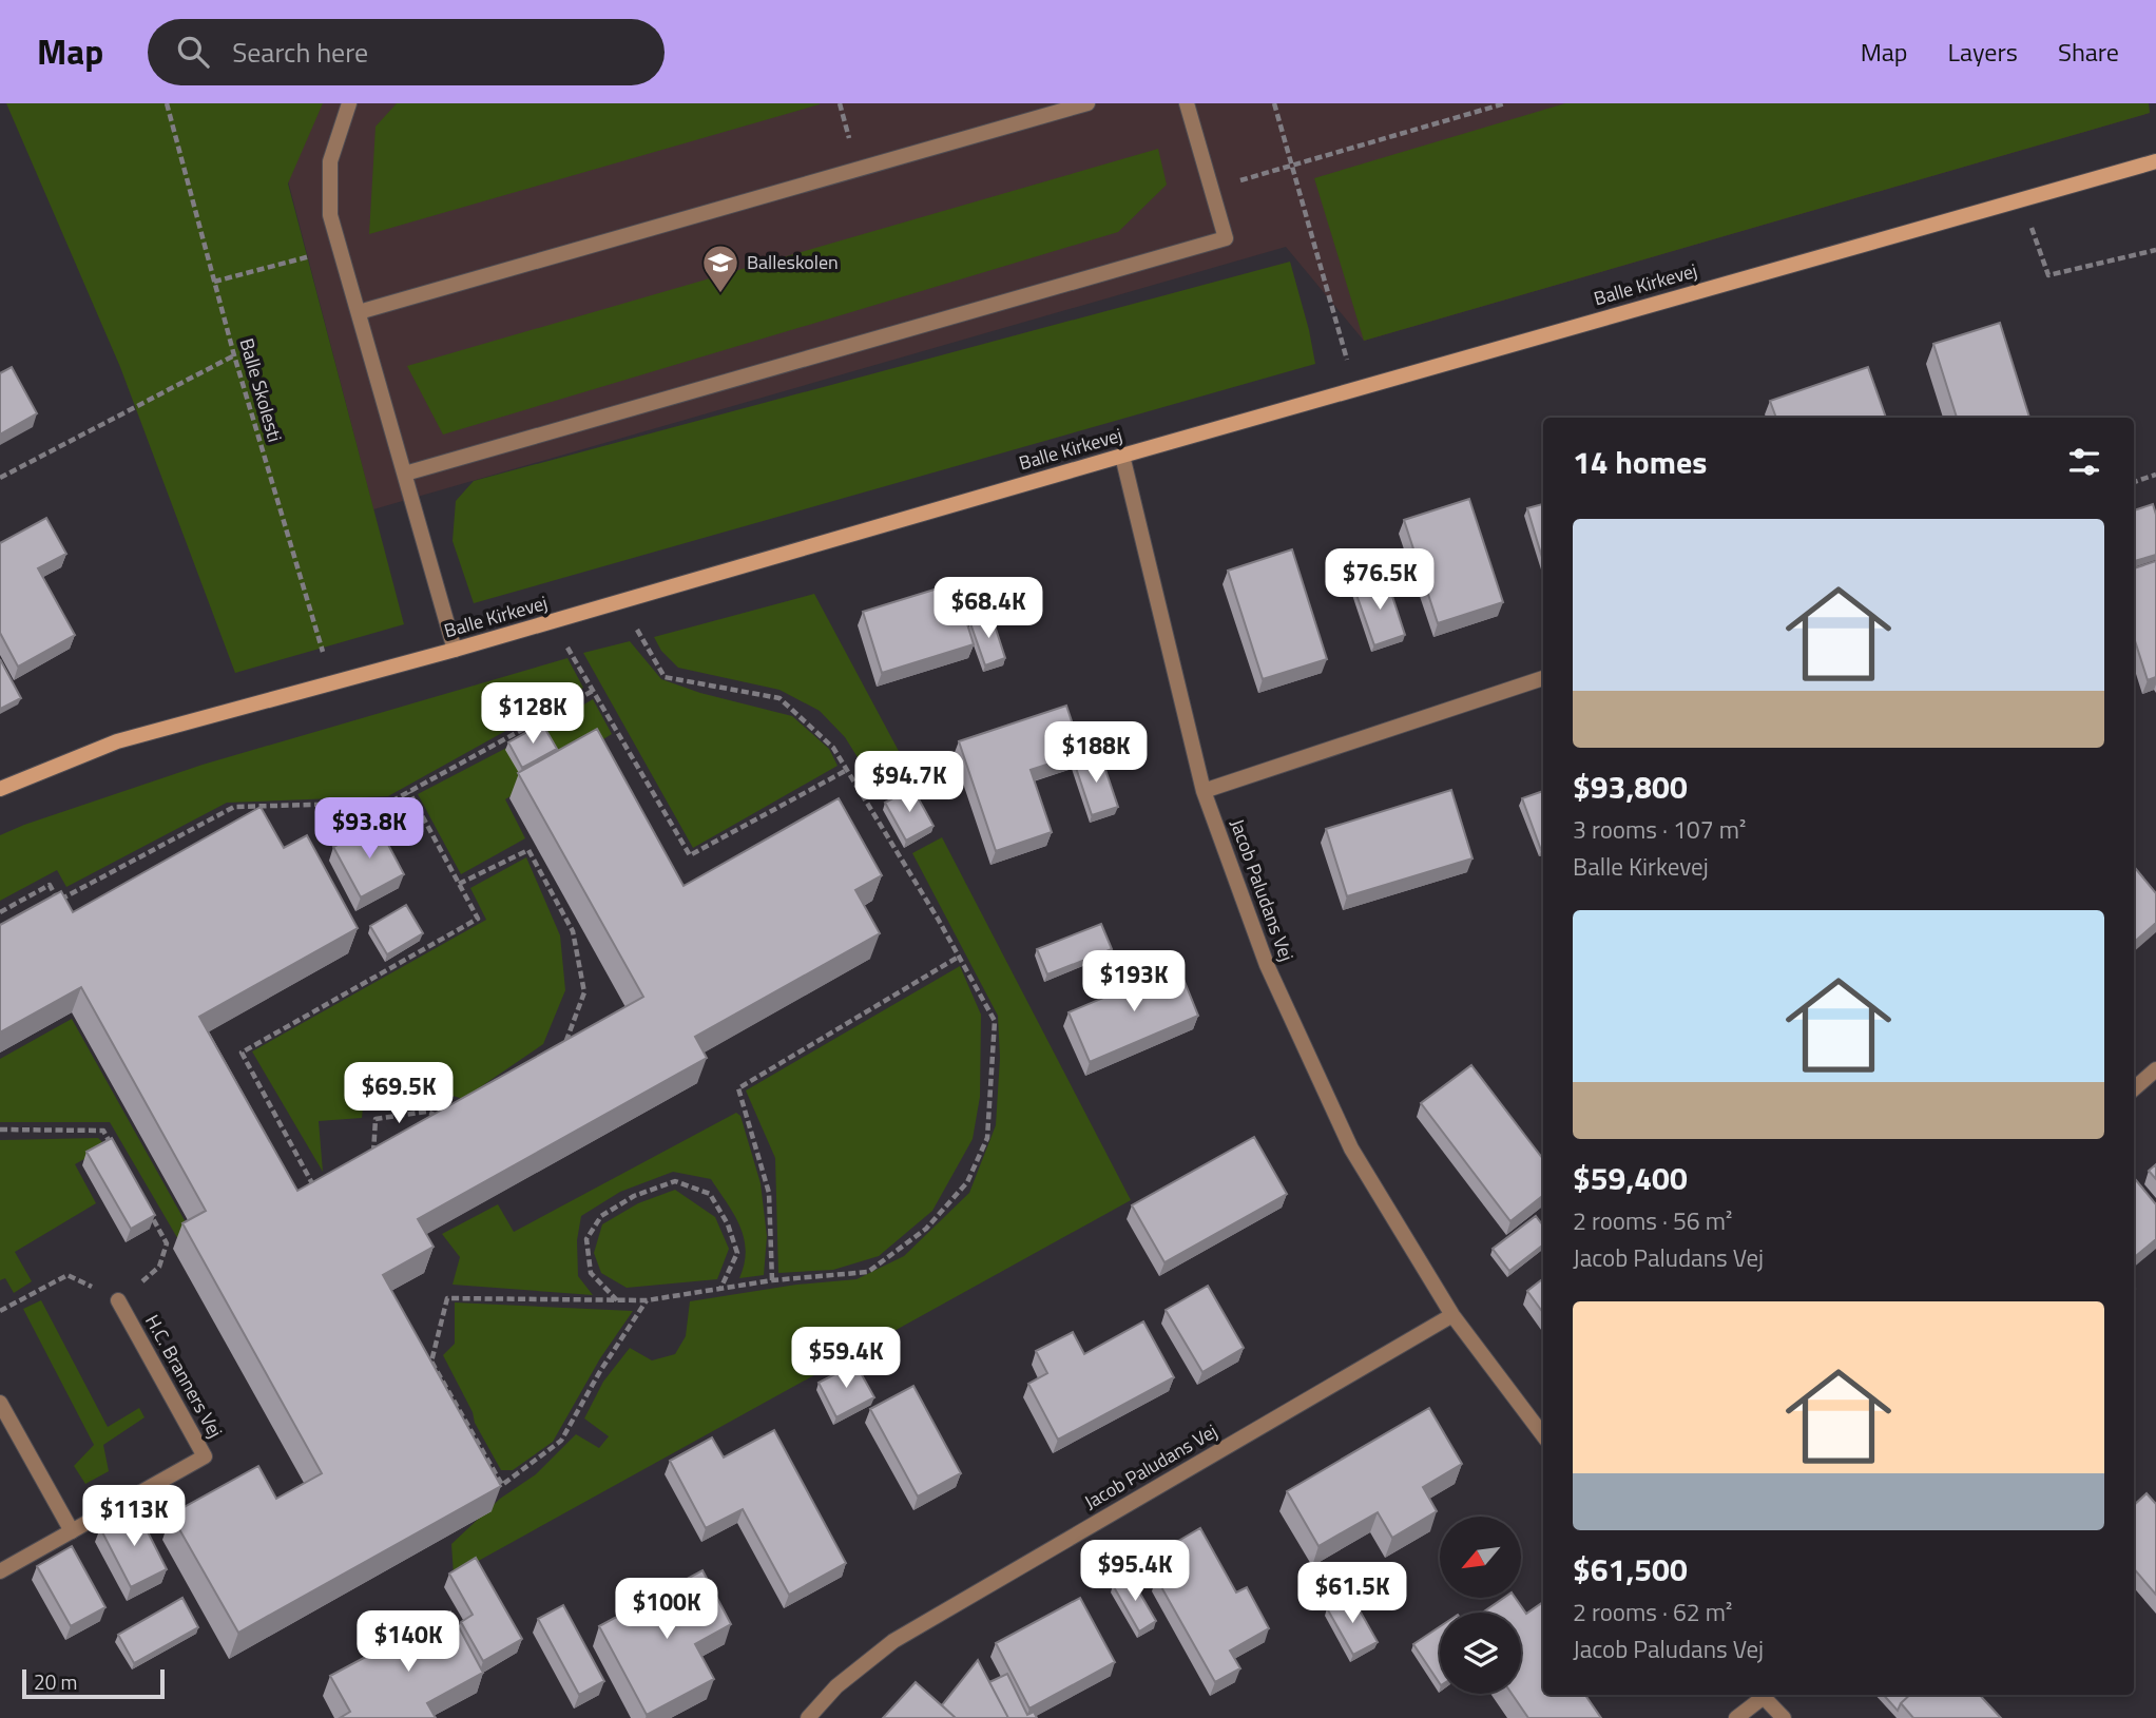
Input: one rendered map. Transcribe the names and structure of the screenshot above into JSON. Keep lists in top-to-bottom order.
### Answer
{
  "streets": {
    "street": ["Balle Kirkevej", "Jacob Paludans Vej", "H.C. Branners Vej"],
    "path": ["Balle Skolesti"]
  },
  "crossings": [
    ["Balle Kirkevej", "Balle Skolesti"],
    ["Balle Kirkevej", "Jacob Paludans Vej"]
  ],
  "places": {
    "school or university": ["Balleskolen"]
  },
  "scale_bar": "20 m",
  "north": "bottom left",
  "page": {
    "header": "Map",
    "search": "Search here",
    "nav": ["Map", "Layers", "Share"],
    "heading": "14 homes",
    "list": [
      {
        "name": "$93,800",
        "note": "3 rooms · 107 m² · Balle Kirkevej"
      },
      {
        "name": "$59,400",
        "note": "2 rooms · 56 m² · Jacob Paludans Vej"
      },
      {
        "name": "$61,500",
        "note": "2 rooms · 62 m² · Jacob Paludans Vej"
      }
    ],
    "price": [
      "$76.5K",
      "$68.4K",
      "$128K",
      "$188K",
      "$94.7K",
      "$93.8K",
      "$193K",
      "$69.5K",
      "$59.4K",
      "$113K",
      "$95.4K",
      "$61.5K",
      "$100K",
      "$140K"
    ],
    "scale": "20 m"
  }
}
